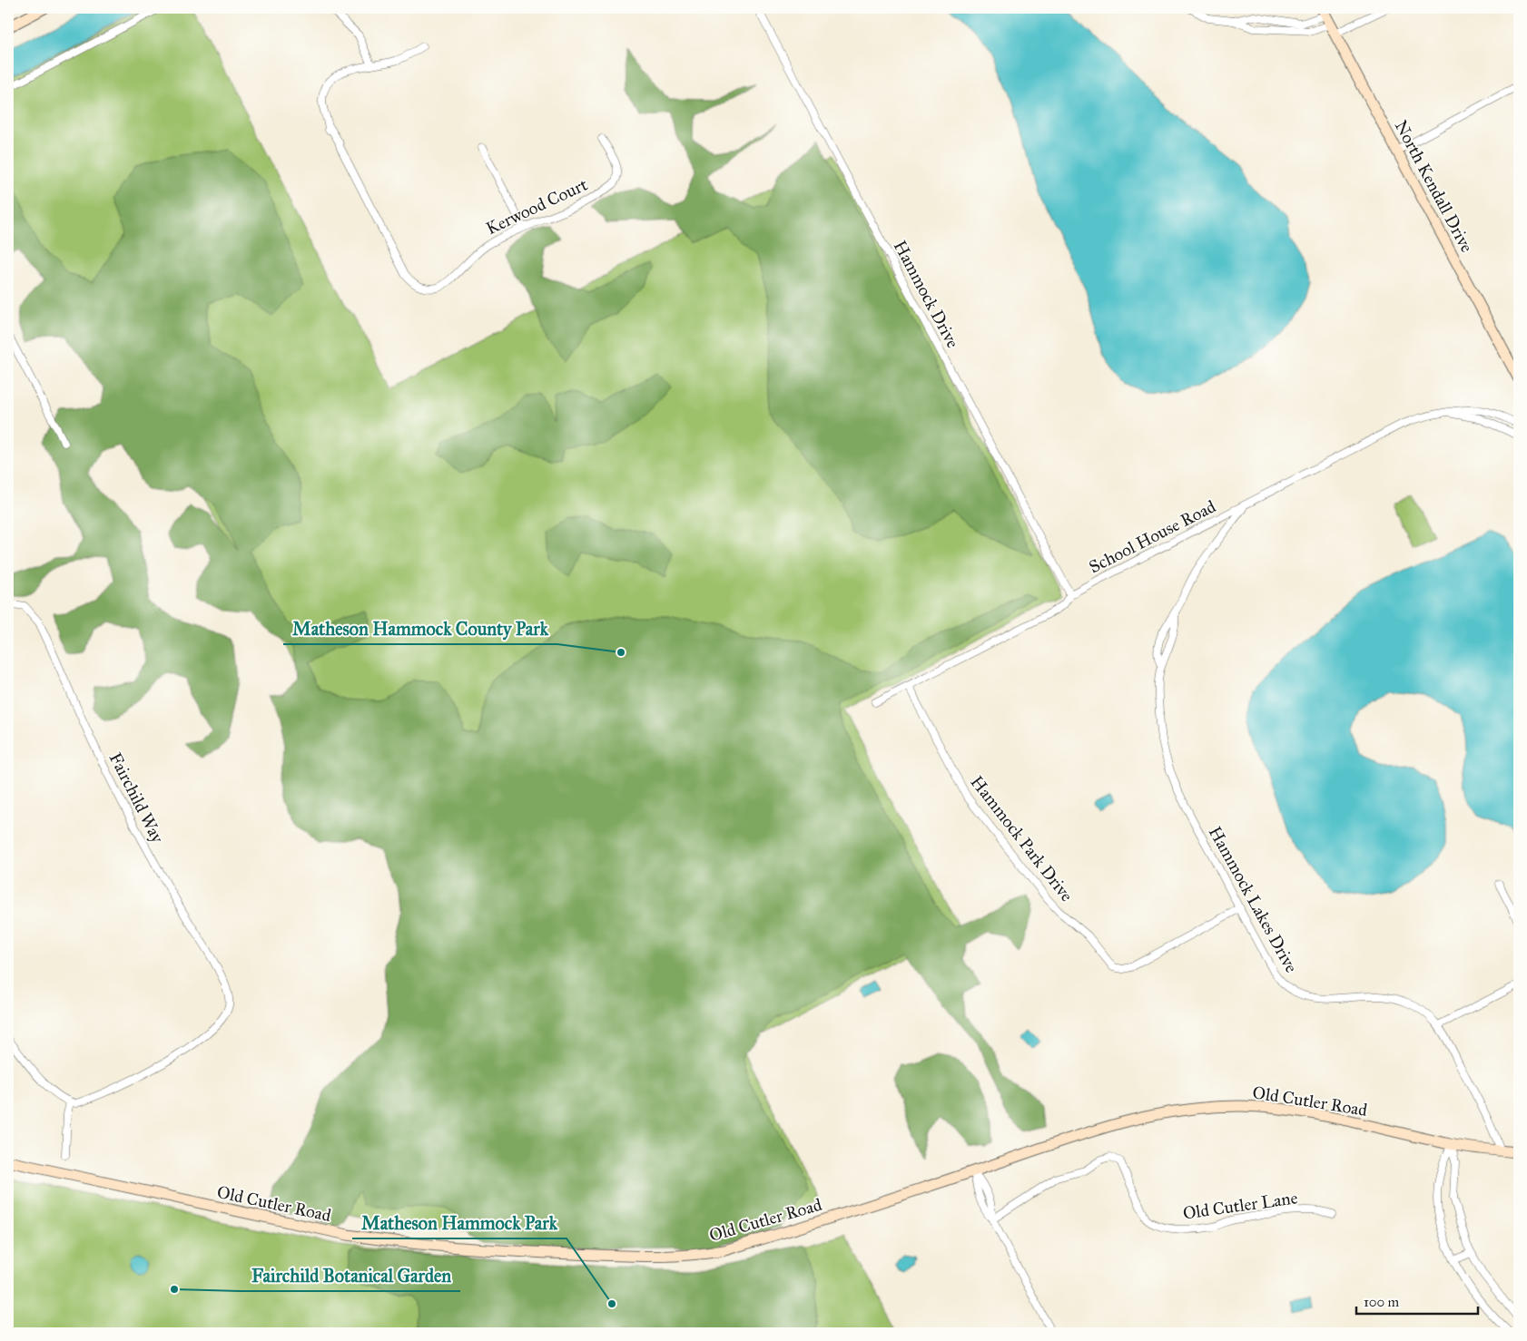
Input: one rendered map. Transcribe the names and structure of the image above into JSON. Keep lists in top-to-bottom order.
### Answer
{
  "streets": {
    "main road": ["North Kendall Drive", "Old Cutler Road"],
    "street": [
      "Kerwood Court",
      "Hammock Drive",
      "School House Road",
      "Fairchild Way",
      "Hammock Park Drive",
      "Hammock Lakes Drive",
      "Old Cutler Lane"
    ]
  },
  "crossings": [
    ["Hammock Drive", "School House Road"],
    ["School House Road", "Hammock Park Drive"],
    ["School House Road", "Hammock Lakes Drive"],
    ["Hammock Park Drive", "Hammock Lakes Drive"],
    ["Hammock Lakes Drive", "Old Cutler Road"]
  ],
  "places": ["Matheson Hammock County Park", "Fairchild Botanical Garden", "Matheson Hammock Park"],
  "scale_bar": "100 m"
}
